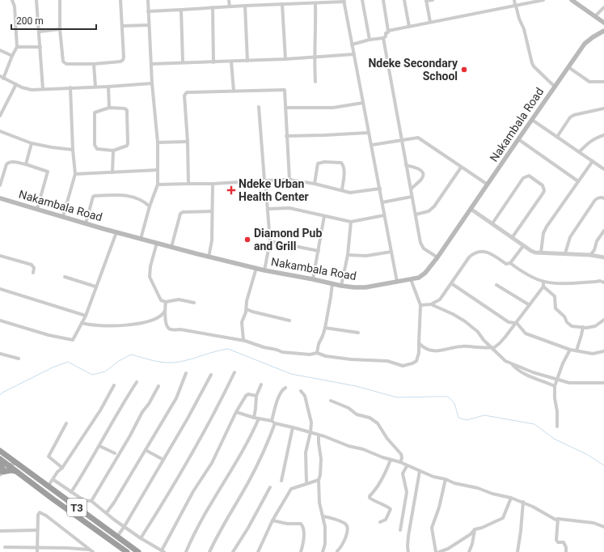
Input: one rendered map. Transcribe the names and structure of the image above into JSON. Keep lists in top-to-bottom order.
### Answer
{
  "streets": {
    "highway": ["T3"],
    "main road": ["Nakambala Road"]
  },
  "places": {
    "other": ["Ndeke Secondary School", "Diamond Pub and Grill"],
    "health": ["Ndeke Urban Health Center"]
  },
  "scale_bar": "200 m"
}
